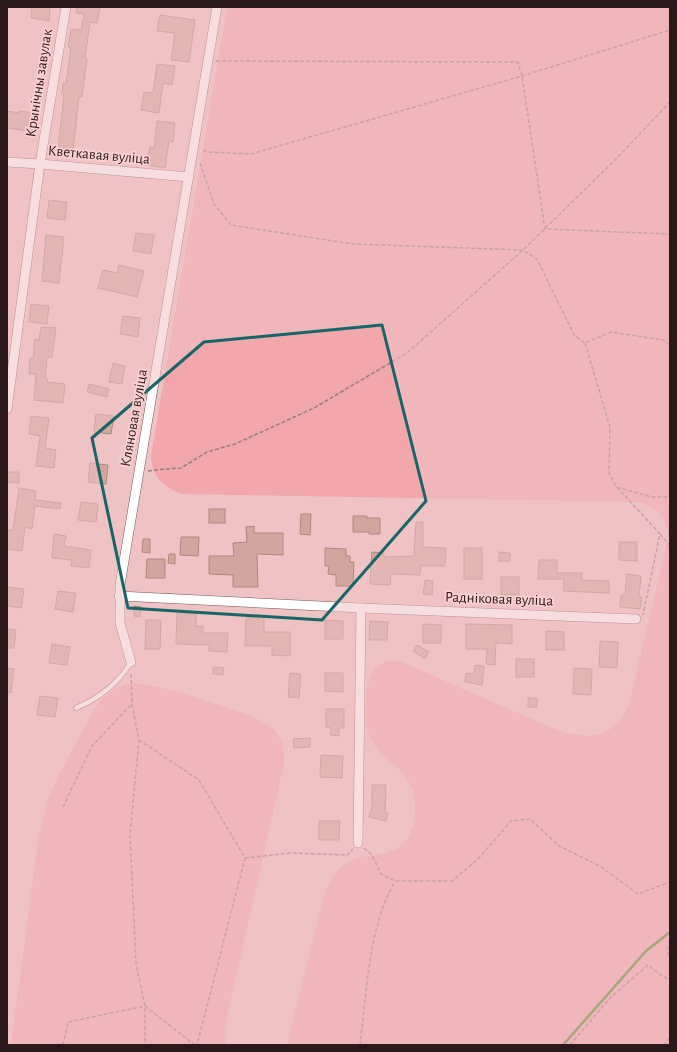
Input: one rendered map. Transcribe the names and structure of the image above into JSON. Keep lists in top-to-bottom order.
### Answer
{
  "streets": {
    "street": [
      "Крынічны завулак",
      "Кветкавая вуліца",
      "Кляновая вуліца",
      "Радніковая вуліца"
    ]
  },
  "crossings": [
    ["Крынічны завулак", "Кветкавая вуліца"],
    ["Кветкавая вуліца", "Кляновая вуліца"],
    ["Кляновая вуліца", "Радніковая вуліца"]
  ]
}
